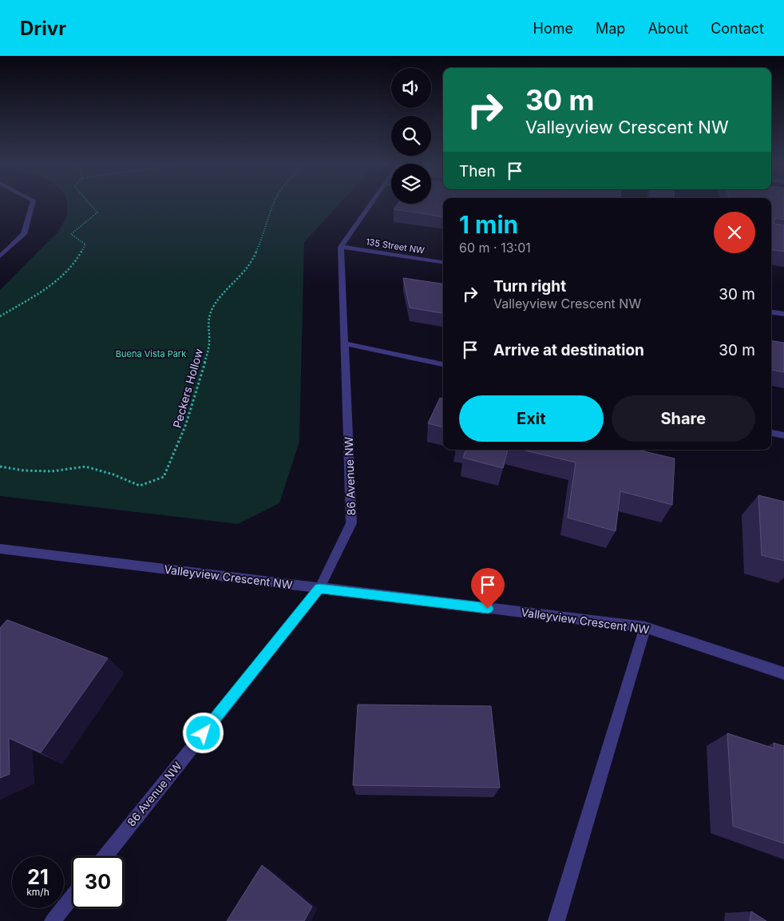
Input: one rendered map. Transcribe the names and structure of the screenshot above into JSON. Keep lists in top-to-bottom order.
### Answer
{
  "streets": {
    "street": ["135 Street NW", "86 Avenue NW", "Valleyview Crescent NW"],
    "path": ["Peckers Hollow"]
  },
  "crossings": [
    ["135 Street NW", "86 Avenue NW"],
    ["86 Avenue NW", "Valleyview Crescent NW"]
  ],
  "parks": ["Buena Vista Park"],
  "page": {
    "header": "Drivr",
    "nav": [
      "Home",
      "Map",
      "About",
      "Contact"
    ],
    "turn": ["30 m", "Valleyview Crescent NW"],
    "then": "Then",
    "heading": ["1 min", "60 m · 13:01"],
    "list": [
      {
        "name": "Turn right",
        "note": "Valleyview Crescent NW",
        "value": "30 m"
      },
      {
        "name": "Arrive at destination",
        "value": "30 m"
      }
    ],
    "buttons": ["Exit", "Share"],
    "speed": "21 km/h",
    "limit": "30"
  }
}
